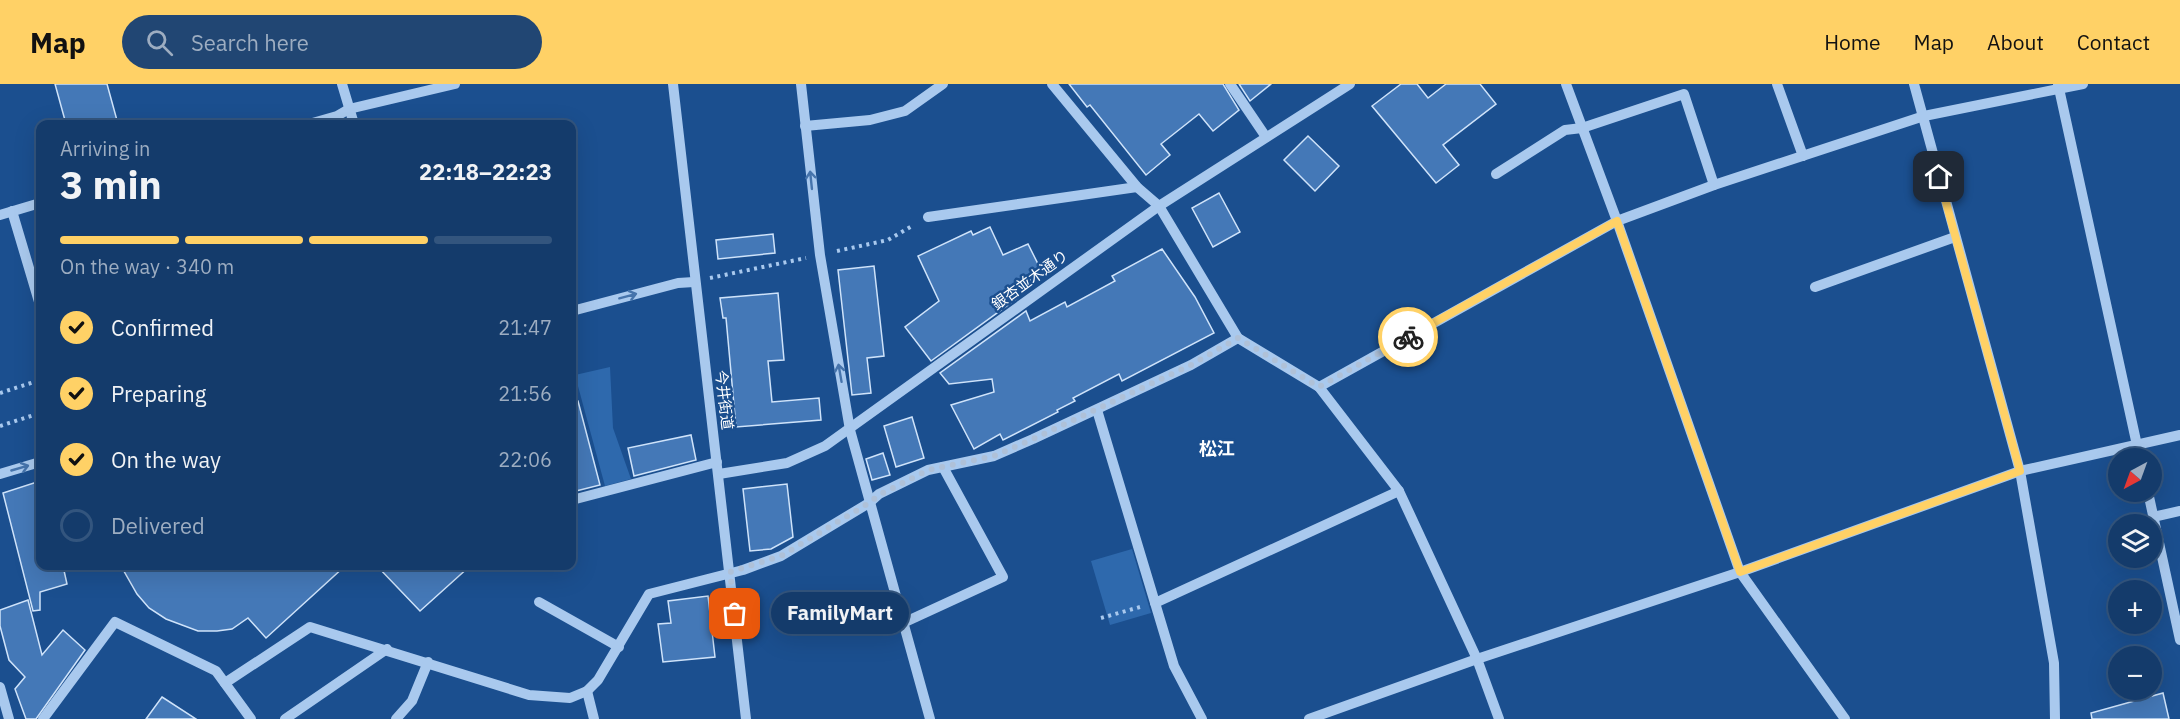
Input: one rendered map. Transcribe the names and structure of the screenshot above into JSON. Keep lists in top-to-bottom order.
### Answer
{
  "streets": {
    "street": ["銀杏並木通り", "今井街道"]
  },
  "crossings": [
    ["銀杏並木通り", "今井街道"]
  ],
  "districts": ["松江"],
  "places": ["FamilyMart"],
  "north": "bottom left",
  "page": {
    "header": "Map",
    "search": "Search here",
    "nav": [
      "Home",
      "Map",
      "About",
      "Contact"
    ],
    "heading": ["3 min", "Arriving in", "22:18–22:23"],
    "bar": "On the way · 340 m",
    "list": [
      ["Confirmed", "21:47"],
      ["Preparing", "21:56"],
      ["On the way", "22:06"],
      "Delivered"
    ],
    "map_buttons": ["+", "−"],
    "bubble": "FamilyMart"
  }
}
